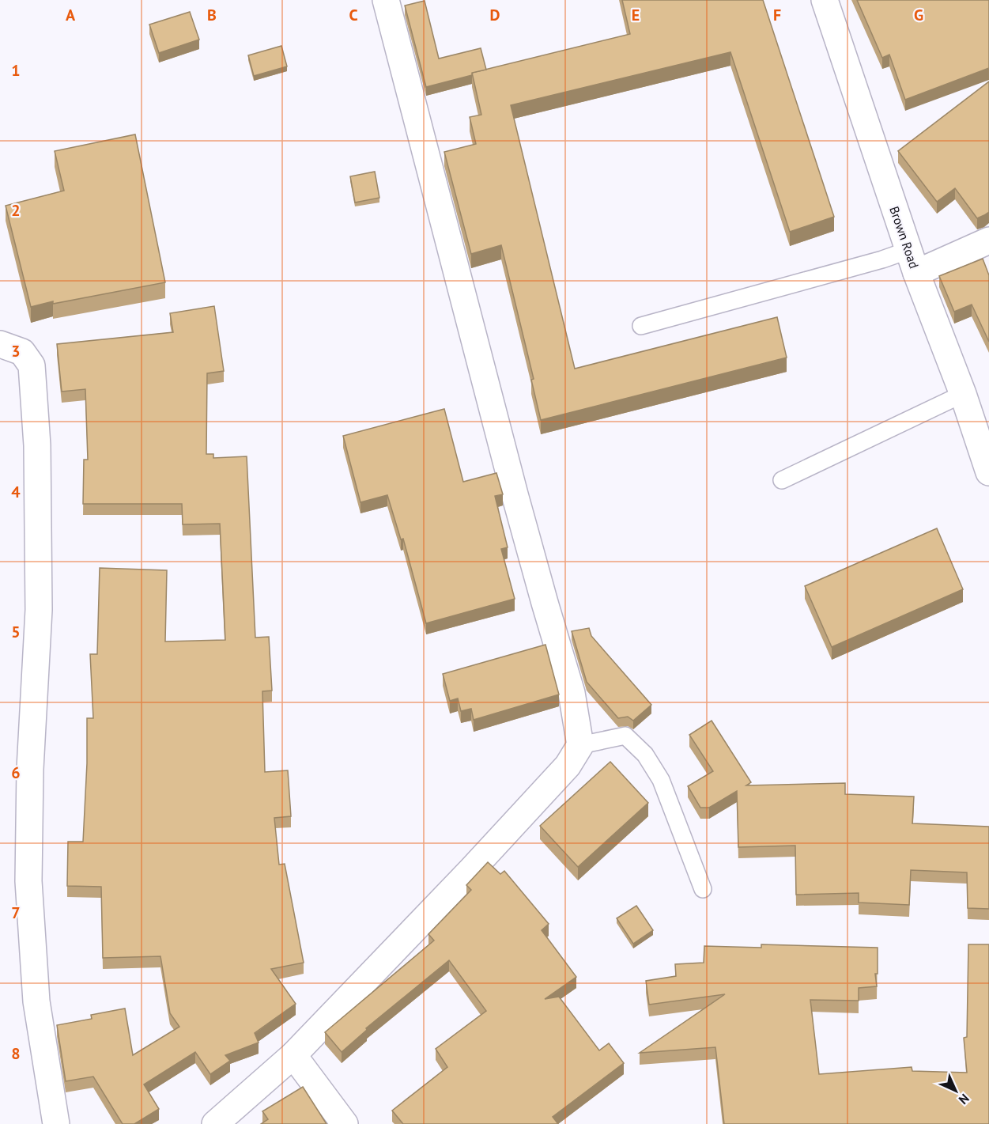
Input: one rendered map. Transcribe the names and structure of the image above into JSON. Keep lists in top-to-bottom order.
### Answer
{
  "streets": {
    "street": ["Brown Road"]
  },
  "north": "bottom right",
  "grid": {
    "columns": [
      "A",
      "B",
      "C",
      "D",
      "E",
      "F",
      "G"
    ],
    "rows": [
      "1",
      "2",
      "3",
      "4",
      "5",
      "6",
      "7",
      "8"
    ]
  }
}
